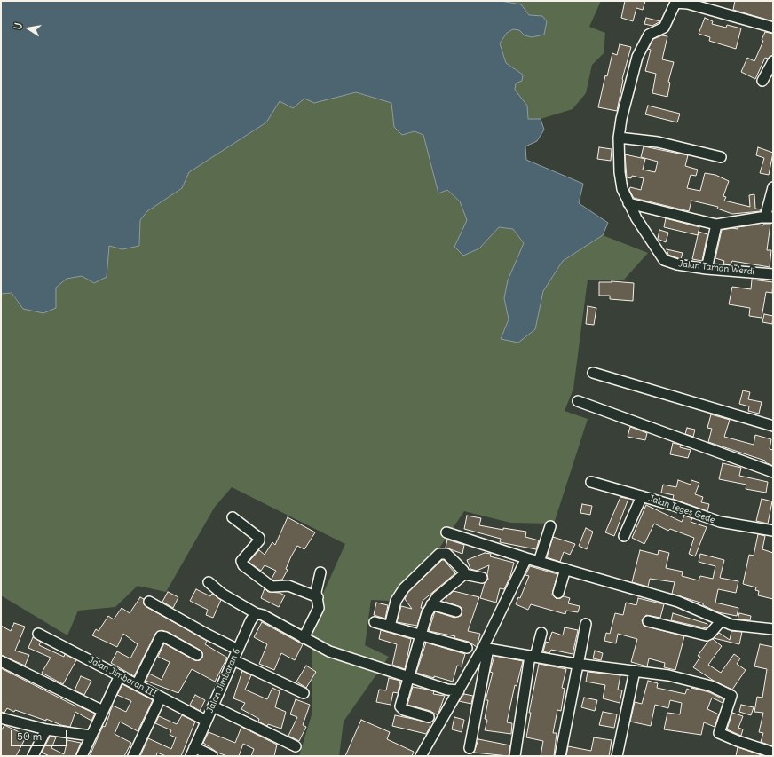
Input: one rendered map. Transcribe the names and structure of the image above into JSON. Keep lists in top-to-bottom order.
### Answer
{
  "streets": {
    "street": [
      "Jalan Taman Werdi",
      "Jalan Teges Gede",
      "Jalan Jimbaran III",
      "Jalan Jimbaran 6"
    ]
  },
  "crossings": [
    ["Jalan Jimbaran III", "Jalan Jimbaran 6"]
  ],
  "scale_bar": "50 m",
  "north": "left"
}
